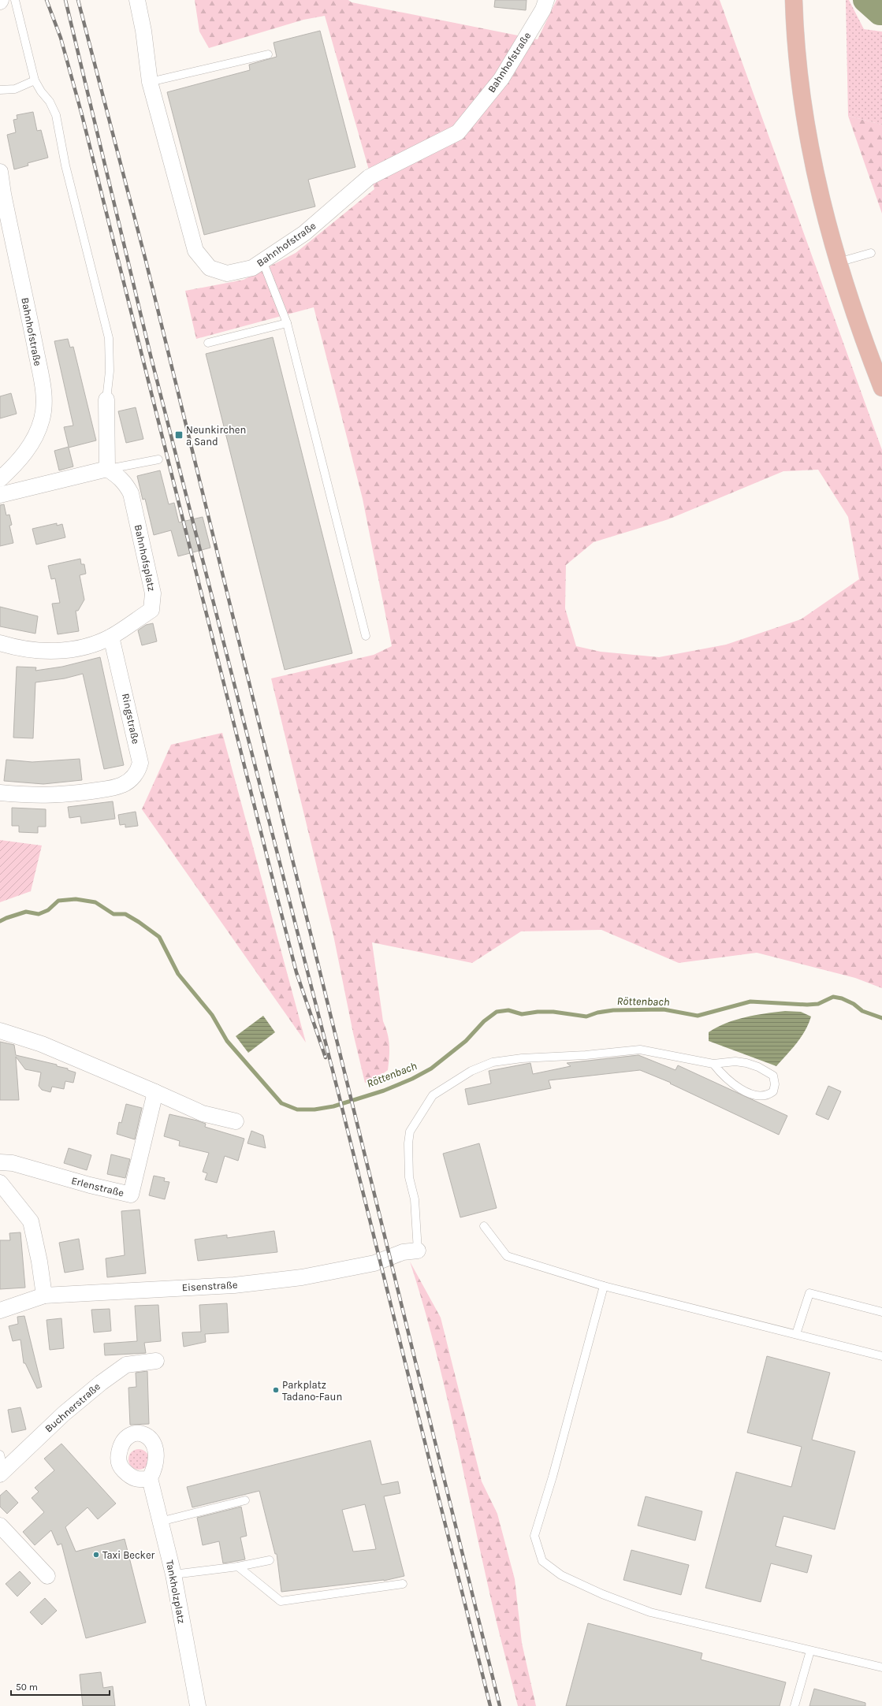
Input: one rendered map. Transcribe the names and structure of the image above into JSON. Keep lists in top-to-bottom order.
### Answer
{
  "streets": {
    "street": [
      "Bahnhofstraße",
      "Bahnhofsplatz",
      "Ringstraße",
      "Erlenstraße",
      "Eisenstraße",
      "Buchnerstraße",
      "Tankholzplatz"
    ]
  },
  "crossings": [
    ["Bahnhofsplatz", "Ringstraße"]
  ],
  "water": ["Röttenbach"],
  "places": {
    "transit": ["Neunkirchen a Sand"],
    "other": ["Parkplatz Tadano-Faun", "Taxi Becker"]
  },
  "scale_bar": "50 m"
}
